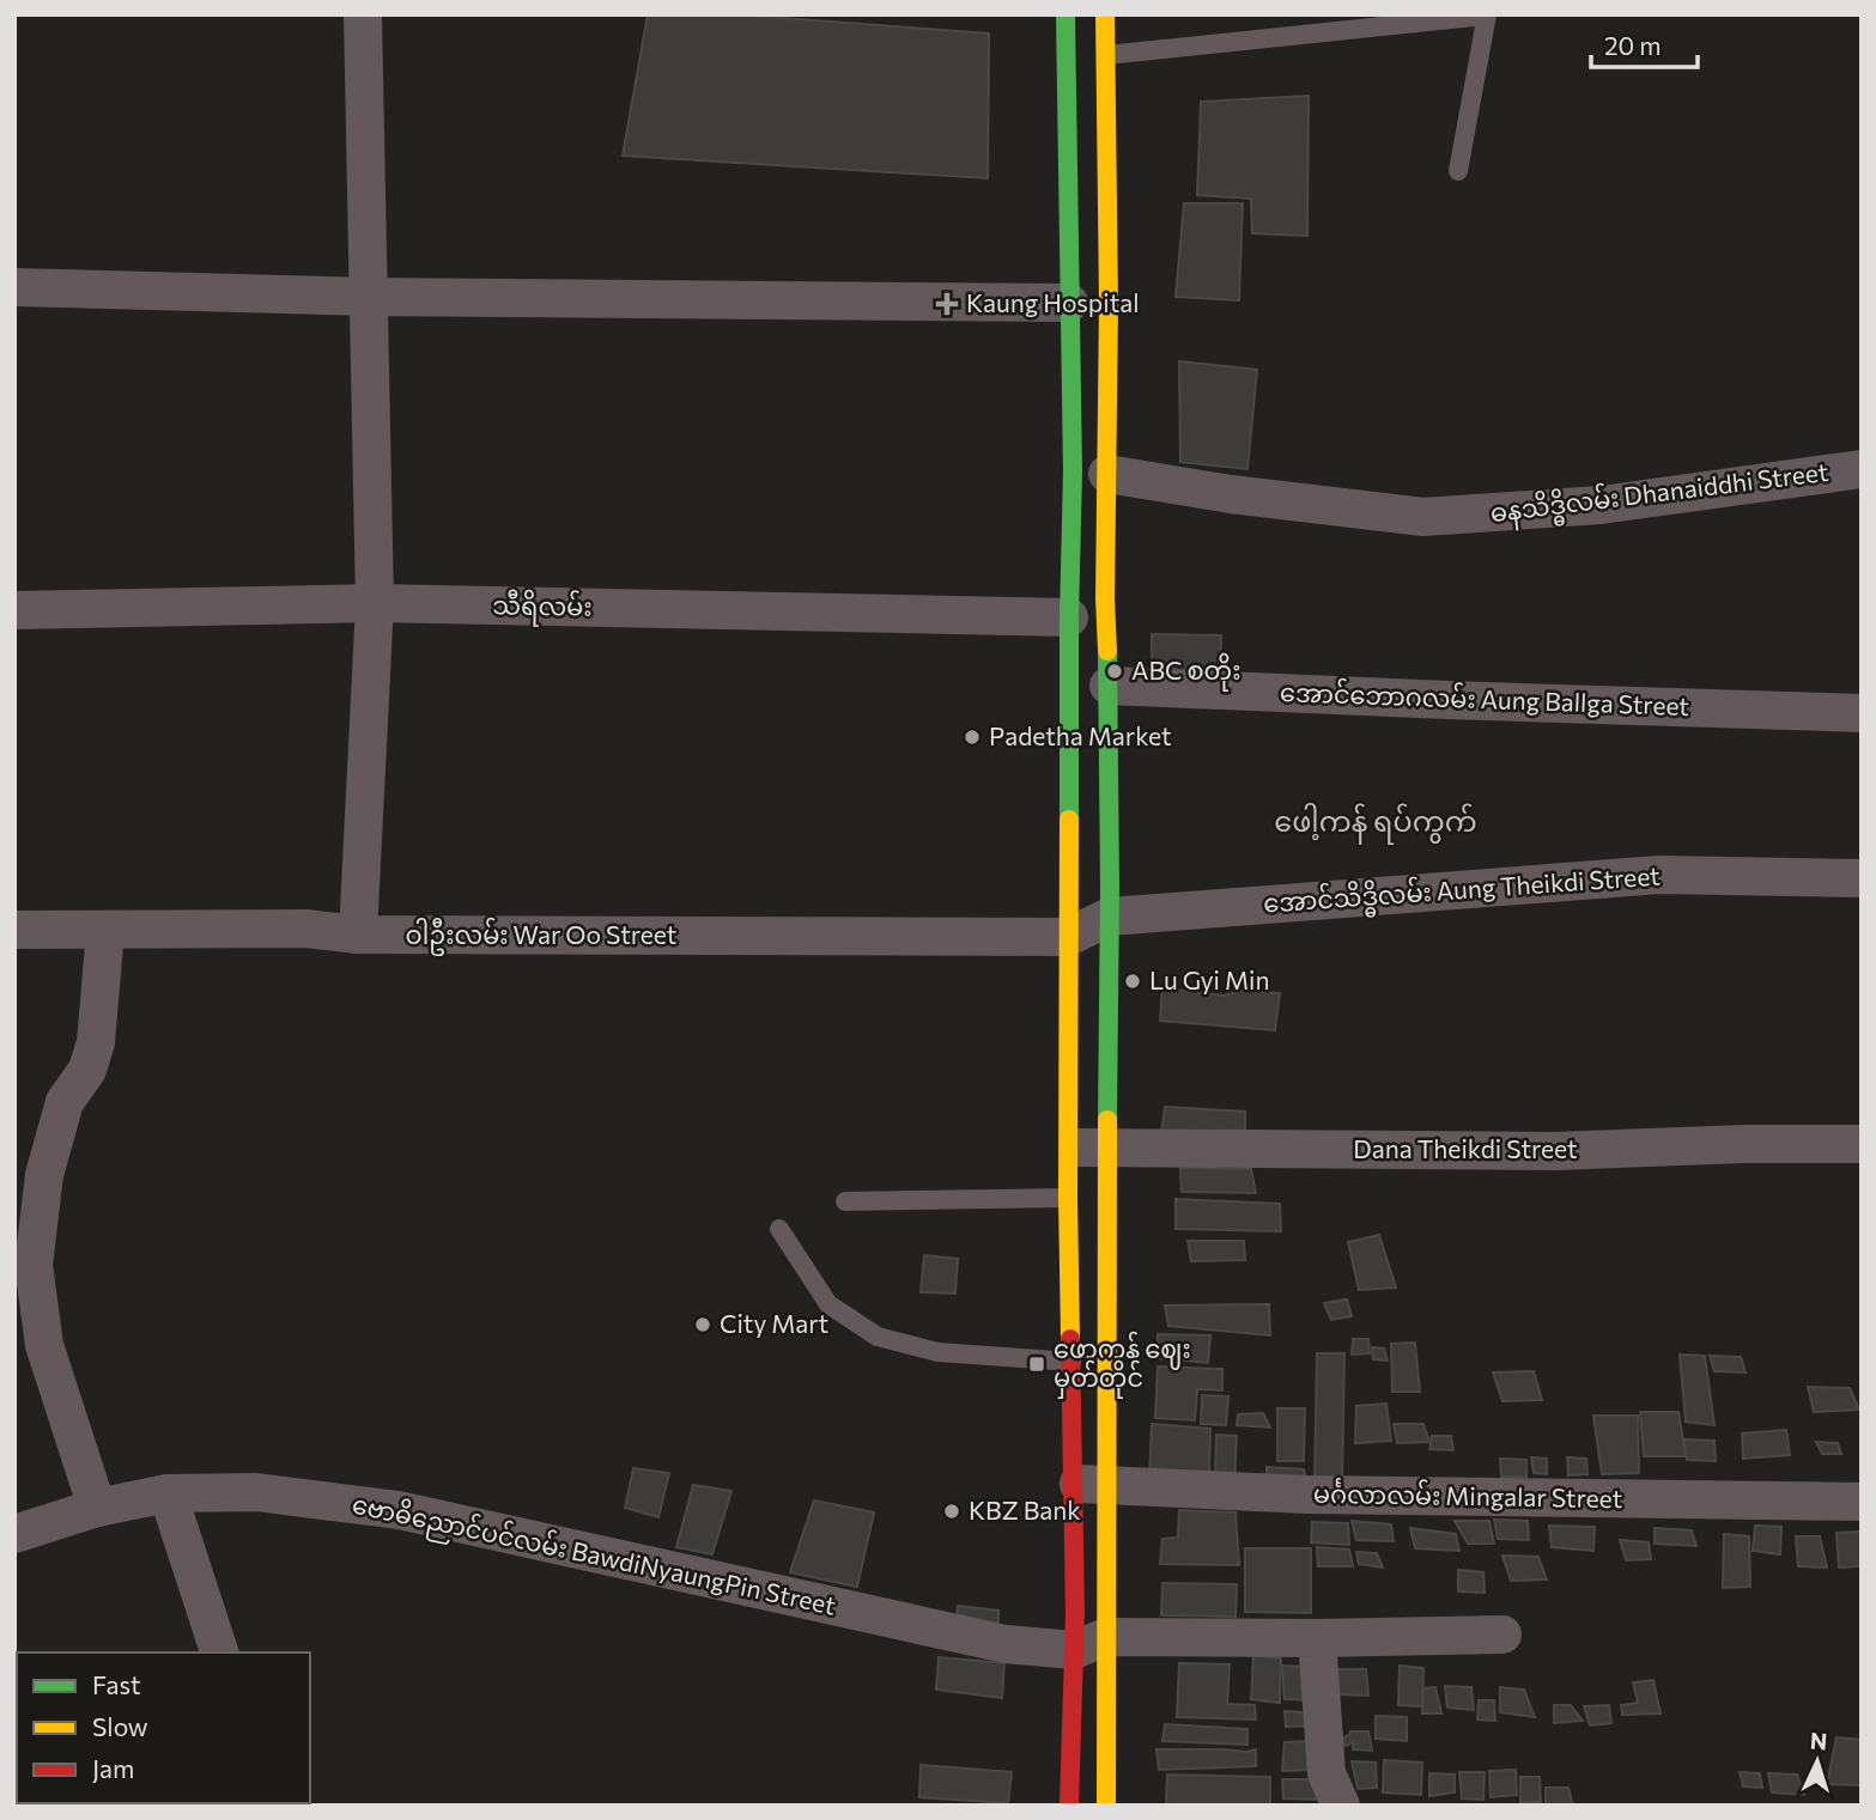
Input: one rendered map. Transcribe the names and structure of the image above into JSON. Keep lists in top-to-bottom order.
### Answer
{
  "streets": {
    "street": [
      "ဓနသိဒ္ဓိလမ်း Dhanaiddhi Street",
      "သီရိလမ်း",
      "အောင်ဘောဂလမ်း Aung Ballga Street",
      "အောင်သိဒ္ဓိလမ်း Aung Theikdi Street",
      "ဝါဦးလမ်း War Oo Street",
      "Dana Theikdi Street",
      "မင်္ဂလာလမ်း Mingalar Street",
      "ဗောဓိညောင်ပင်လမ်း BawdiNyaungPin Street"
    ]
  },
  "crossings": [
    ["အောင်သိဒ္ဓိလမ်း Aung Theikdi Street", "ဝါဦးလမ်း War Oo Street"]
  ],
  "districts": ["ဖေါ့ကန် ရပ်ကွက်"],
  "places": {
    "health": ["Kaung Hospital"],
    "other": [
      "ABC စတိုး",
      "Padetha Market",
      "Lu Gyi Min",
      "City Mart",
      "KBZ Bank"
    ],
    "transit": ["ဖော့ကန် ဈေး မှတ်တိုင်"]
  },
  "legend": ["Fast", "Slow", "Jam"],
  "scale_bar": "20 m",
  "north": "top"
}
